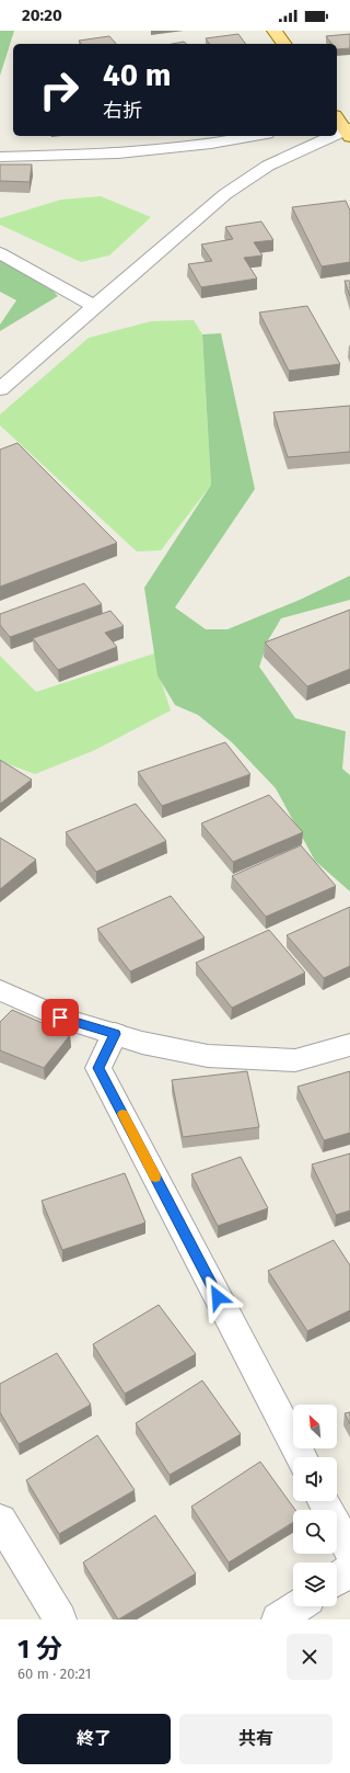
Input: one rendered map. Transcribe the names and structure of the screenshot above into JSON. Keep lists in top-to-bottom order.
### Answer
{
  "north": "top left",
  "page": {
    "status": "20:20",
    "turn": ["40 m", "右折"],
    "heading": ["1 分", "60 m · 20:21"],
    "buttons": ["終了", "共有"]
  }
}
